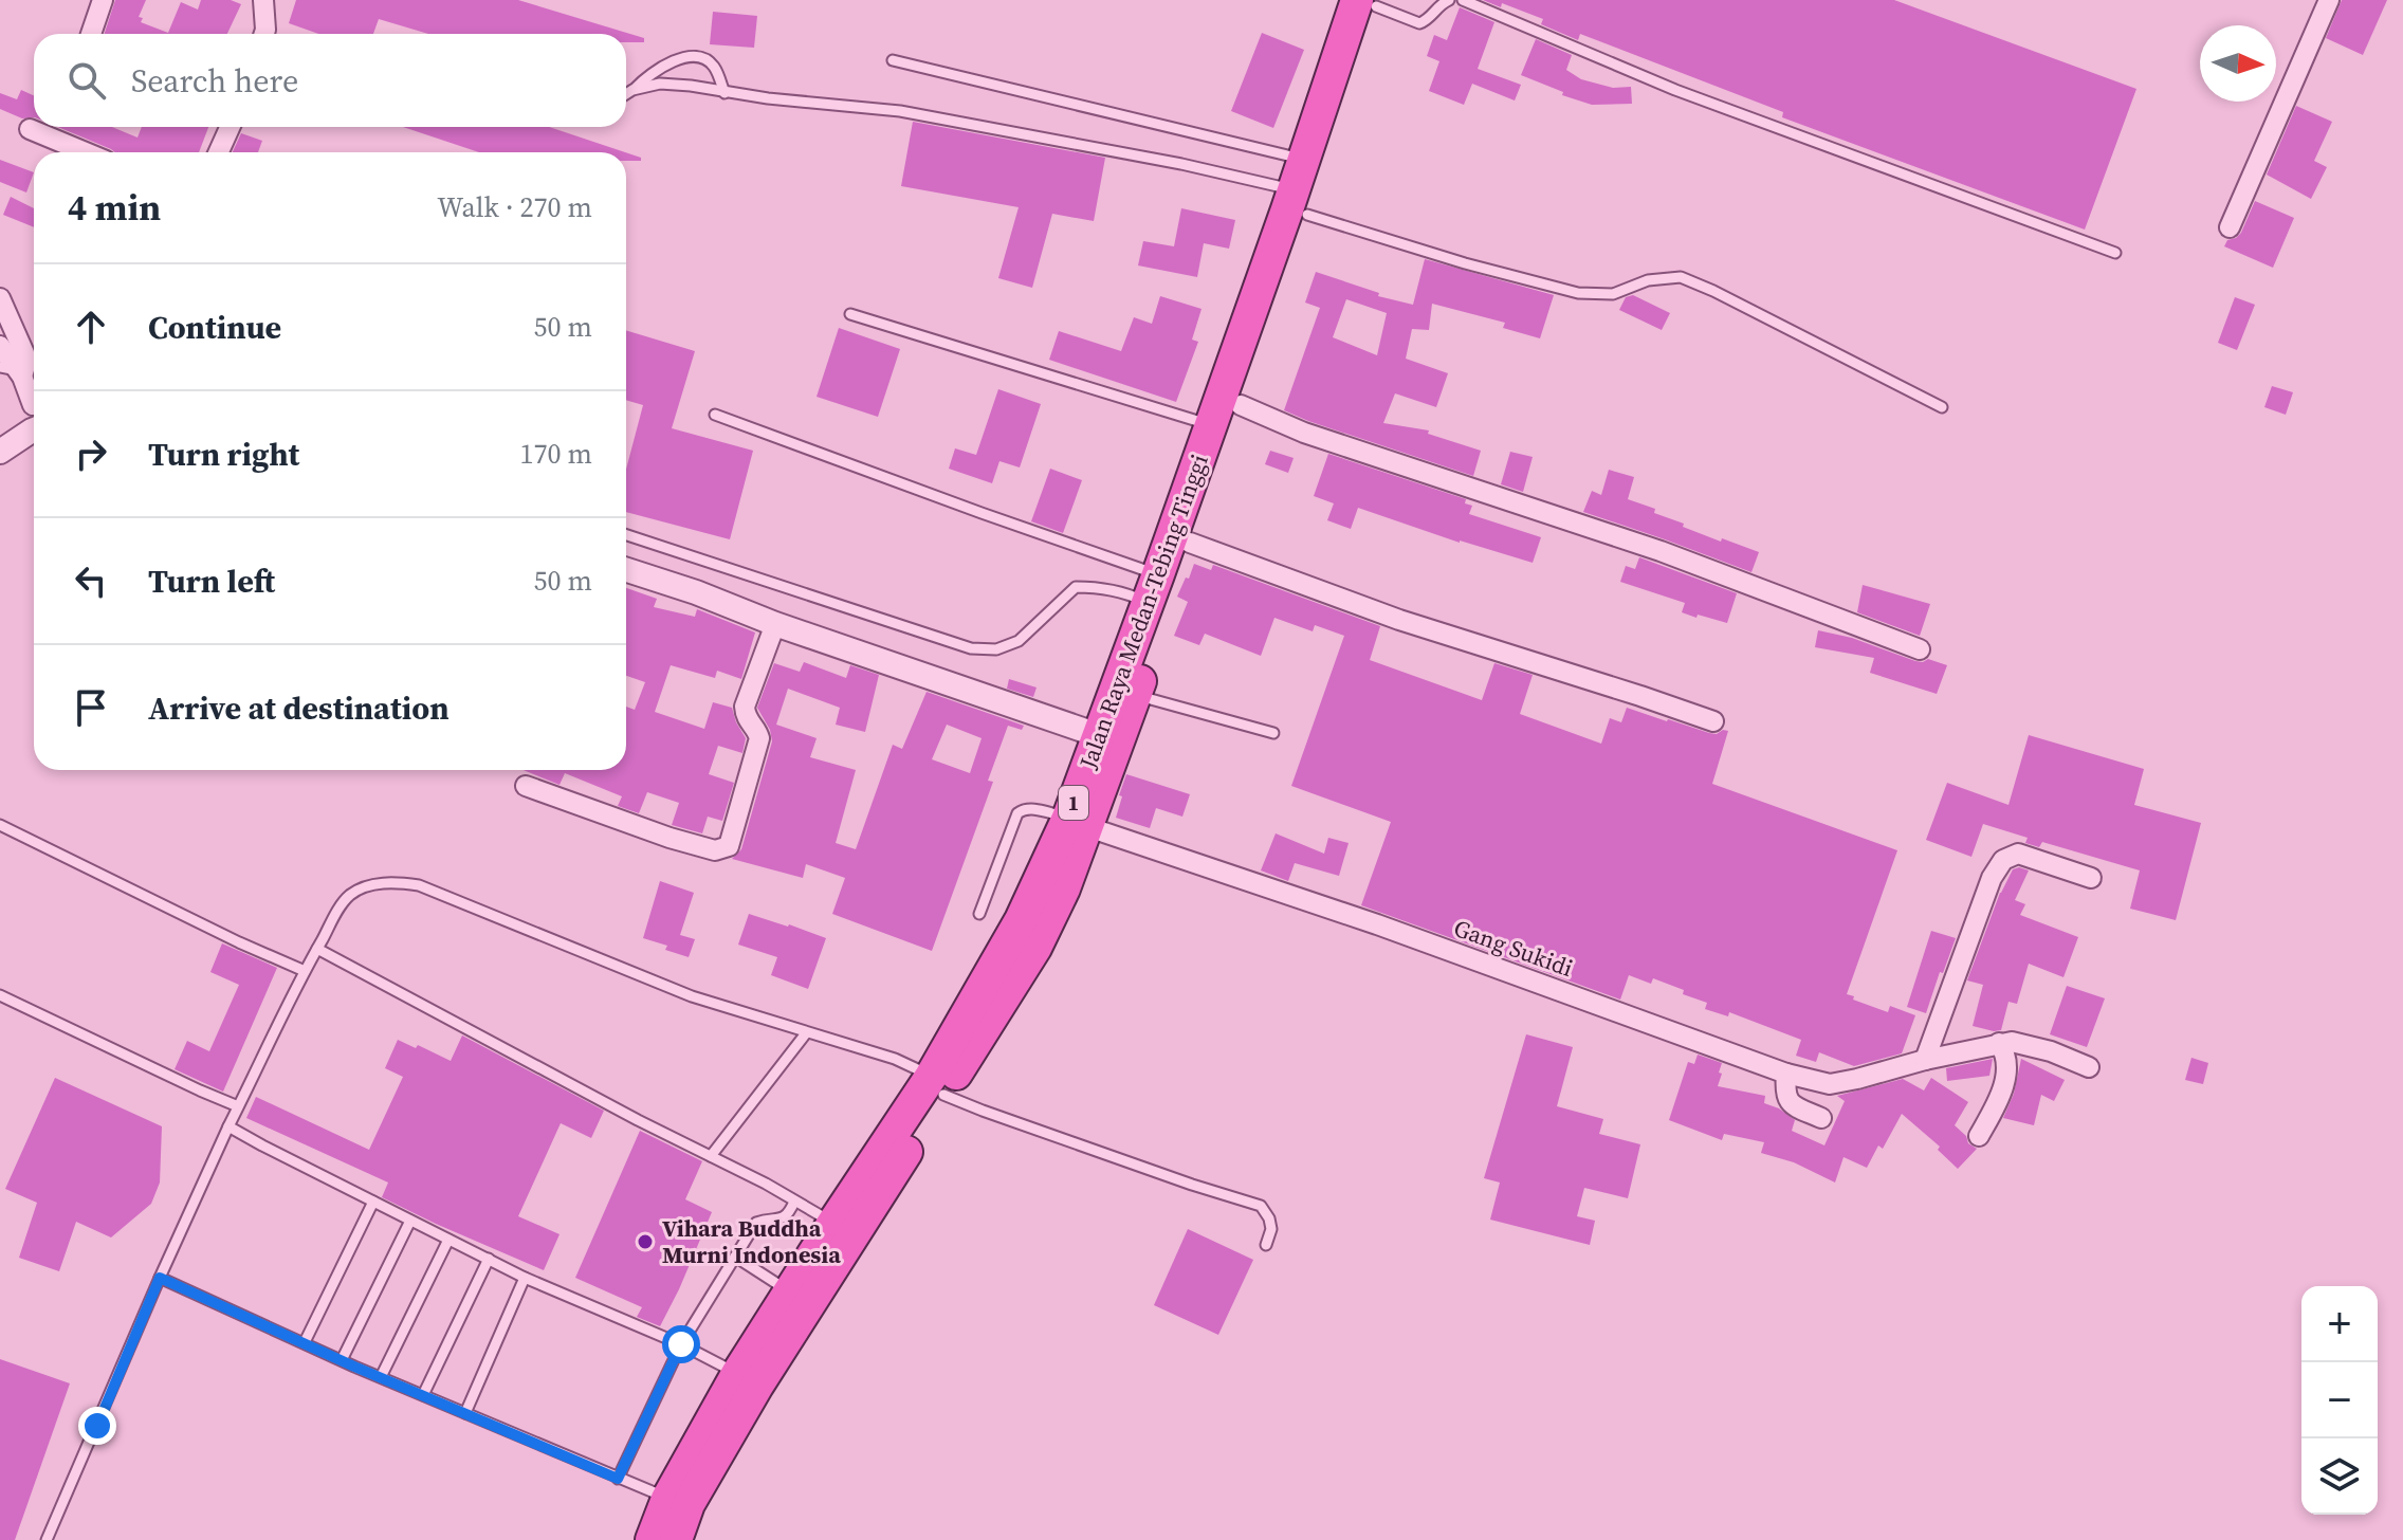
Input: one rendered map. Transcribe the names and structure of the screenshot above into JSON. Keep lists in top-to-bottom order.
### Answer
{
  "streets": {
    "highway": ["Jalan Raya Medan-Tebing Tinggi", "1"],
    "street": ["Gang Sukidi"]
  },
  "crossings": [
    ["Jalan Raya Medan-Tebing Tinggi", "Gang Sukidi"]
  ],
  "places": ["Vihara Buddha Murni Indonesia"],
  "north": "right",
  "page": {
    "search": "Search here",
    "heading": ["4 min", "Walk · 270 m"],
    "list": [
      ["Continue", "50 m"],
      ["Turn right", "170 m"],
      ["Turn left", "50 m"],
      "Arrive at destination"
    ],
    "map_buttons": ["+", "−"]
  }
}
